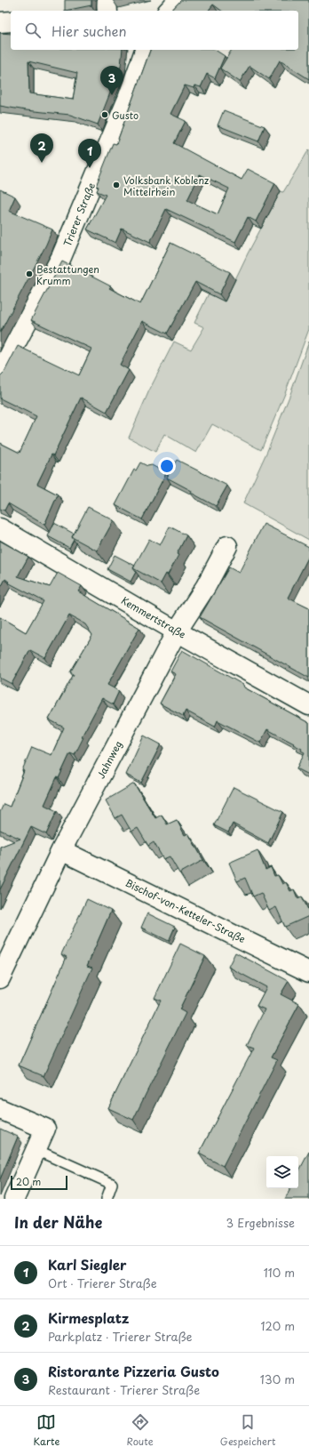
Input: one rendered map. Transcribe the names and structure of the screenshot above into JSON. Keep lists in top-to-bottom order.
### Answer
{
  "streets": {
    "street": [
      "Trierer Straße",
      "Kemmertstraße",
      "Jahnweg",
      "Bischof-von-Ketteler-Straße"
    ]
  },
  "crossings": [
    ["Kemmertstraße", "Jahnweg"],
    ["Jahnweg", "Bischof-von-Ketteler-Straße"]
  ],
  "places": ["Gusto", "Volksbank Koblenz Mittelrhein", "Bestattungen Krumm"],
  "scale_bar": "20 m",
  "page": {
    "search": "Hier suchen",
    "pins": ["3", "2", "1"],
    "scale": "20 m",
    "heading": ["In der Nähe", "3 Ergebnisse"],
    "list": [
      {
        "mark": "1",
        "name": "Karl Siegler",
        "note": "Ort · Trierer Straße",
        "value": "110 m"
      },
      {
        "mark": "2",
        "name": "Kirmesplatz",
        "note": "Parkplatz · Trierer Straße",
        "value": "120 m"
      },
      {
        "mark": "3",
        "name": "Ristorante Pizzeria Gusto",
        "note": "Restaurant · Trierer Straße",
        "value": "130 m"
      }
    ],
    "nav": ["Karte", "Route", "Gespeichert"]
  }
}
